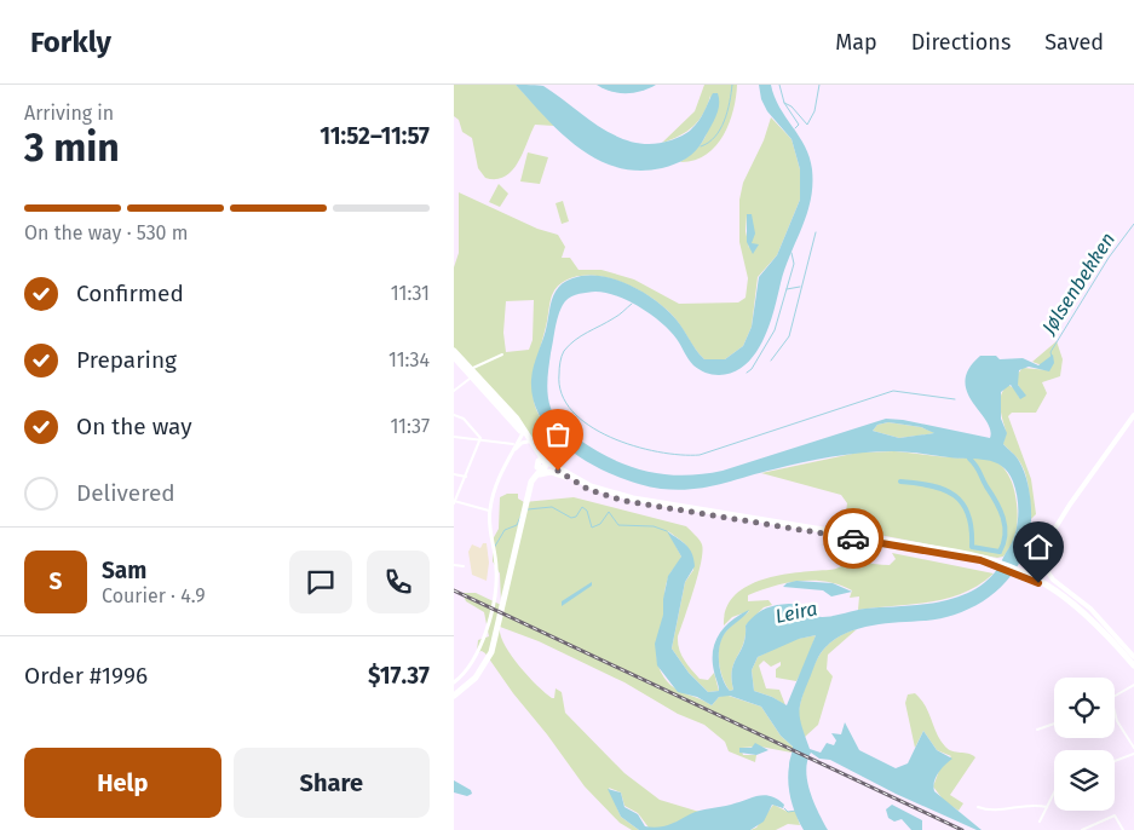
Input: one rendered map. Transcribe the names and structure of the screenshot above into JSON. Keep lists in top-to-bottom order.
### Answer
{
  "water": ["Jølsenbekken", "Leira"],
  "page": {
    "header": "Forkly",
    "nav": ["Map", "Directions", "Saved"],
    "heading": ["3 min", "Arriving in", "11:52–11:57"],
    "panel": [
      "Sam",
      "Courier · 4.9",
      "Order #1996",
      "$17.37"
    ],
    "bar": "On the way · 530 m",
    "list": [
      ["Confirmed", "11:31"],
      ["Preparing", "11:34"],
      ["On the way", "11:37"],
      "Delivered"
    ],
    "round": "S",
    "buttons": ["Help", "Share"]
  }
}
